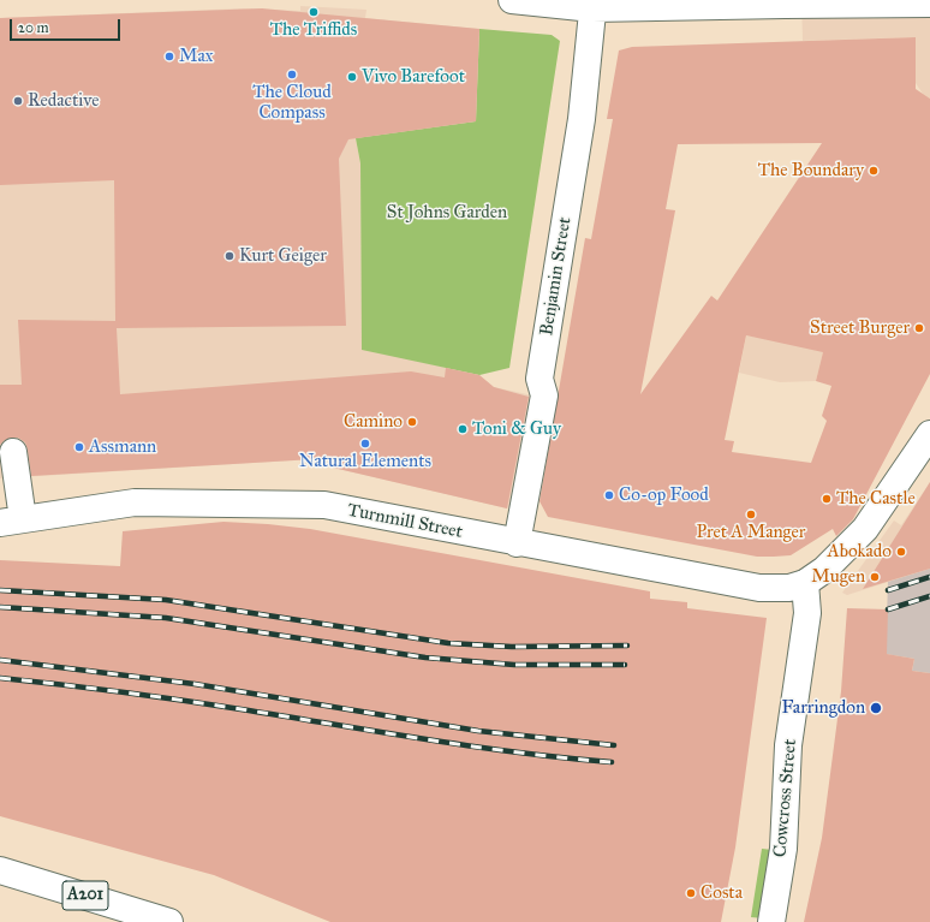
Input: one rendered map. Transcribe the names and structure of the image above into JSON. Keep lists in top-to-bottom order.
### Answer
{
  "streets": {
    "street": [
      "Benjamin Street",
      "Turnmill Street",
      "Cowcross Street",
      "A201"
    ]
  },
  "crossings": [
    ["Benjamin Street", "Turnmill Street"],
    ["Turnmill Street", "Cowcross Street"]
  ],
  "parks": ["St Johns Garden"],
  "places": [
    "The Triffids",
    "Max",
    "The Cloud Compass",
    "Vivo Barefoot",
    "Redactive",
    "The Boundary",
    "Kurt Geiger",
    "Street Burger",
    "Camino",
    "Toni & Guy",
    "Natural Elements",
    "Assmann",
    "Co-op Food",
    "The Castle",
    "Pret A Manger",
    "Abokado",
    "Mugen",
    "Farringdon",
    "Costa"
  ],
  "scale_bar": "20 m"
}
